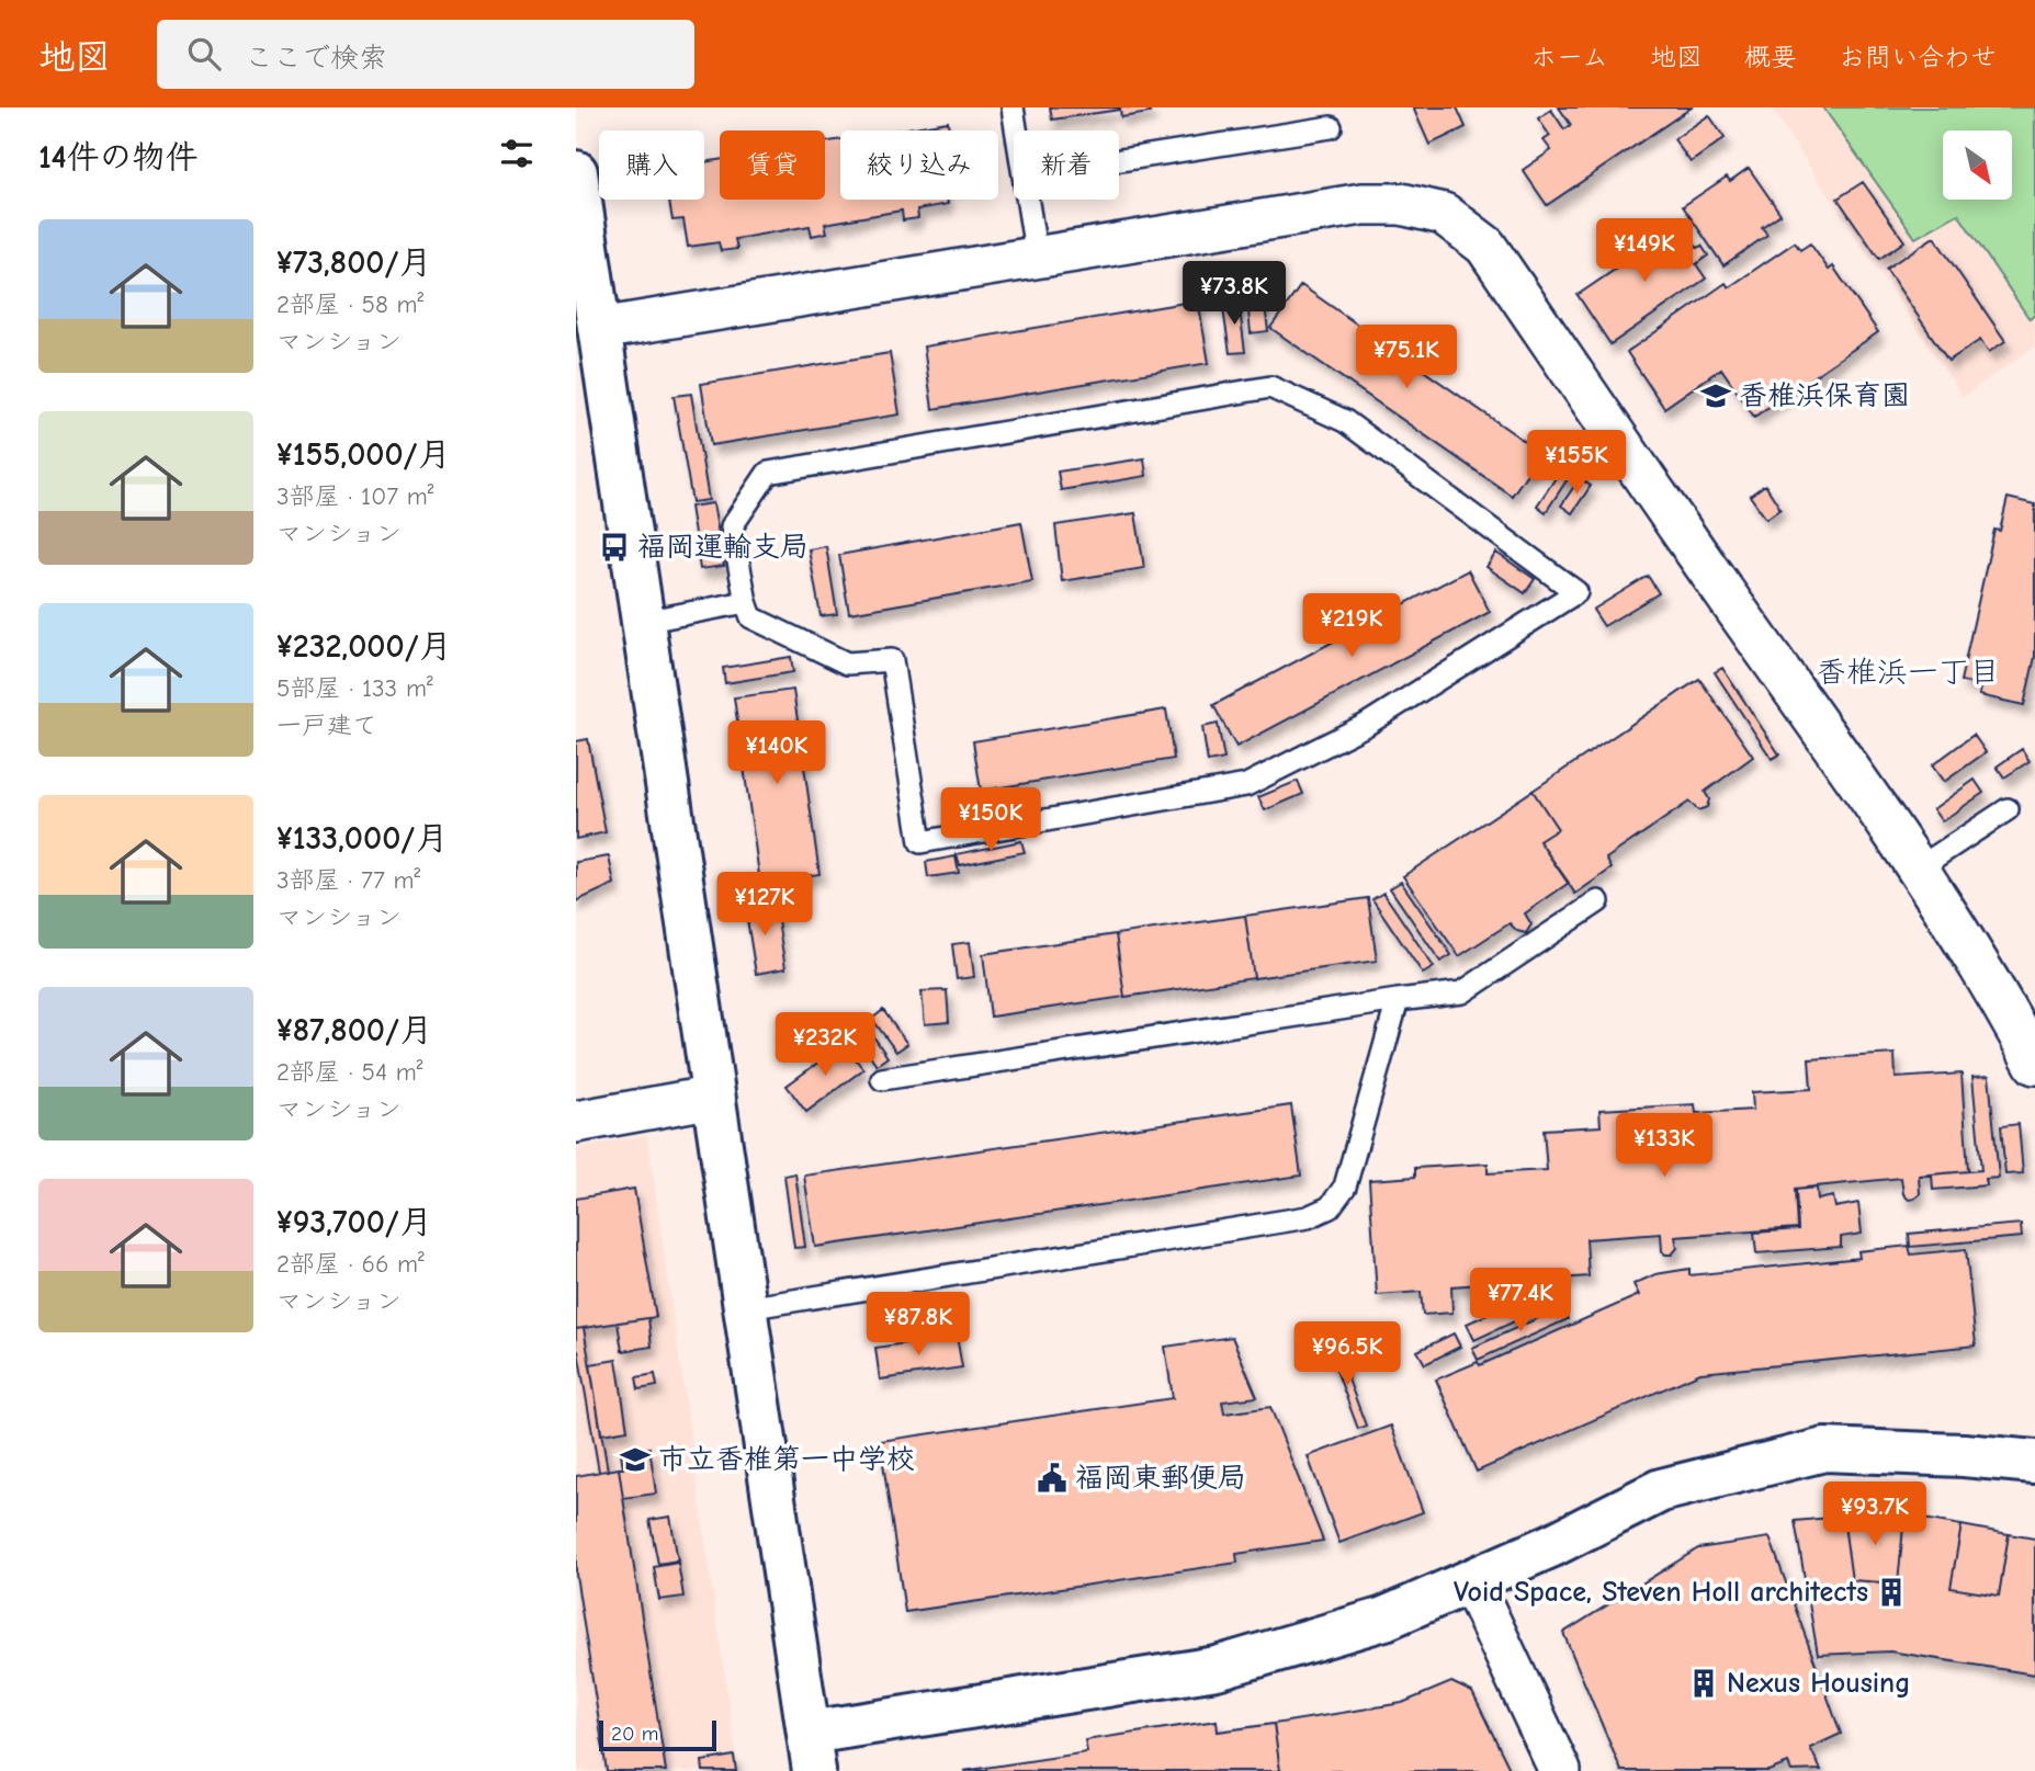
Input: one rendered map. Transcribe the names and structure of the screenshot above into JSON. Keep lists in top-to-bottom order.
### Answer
{
  "districts": ["香椎浜一丁目"],
  "places": {
    "school or university": ["香椎浜保育園", "市立香椎第一中学校"],
    "bus stop": ["福岡運輸支局"],
    "public building": ["福岡東郵便局"],
    "building": ["Void Space, Steven Holl architects", "Nexus Housing"]
  },
  "scale_bar": "20 m",
  "north": "bottom right",
  "page": {
    "header": "地図",
    "search": "ここで検索",
    "nav": [
      "ホーム",
      "地図",
      "概要",
      "お問い合わせ"
    ],
    "heading": "14件の物件",
    "chip": [
      "購入",
      "賃貸",
      "絞り込み",
      "新着"
    ],
    "list": [
      {
        "name": "¥73,800/月",
        "note": "2部屋 · 58 m² · マンション"
      },
      {
        "name": "¥155,000/月",
        "note": "3部屋 · 107 m² · マンション"
      },
      {
        "name": "¥232,000/月",
        "note": "5部屋 · 133 m² · 一戸建て"
      },
      {
        "name": "¥133,000/月",
        "note": "3部屋 · 77 m² · マンション"
      },
      {
        "name": "¥87,800/月",
        "note": "2部屋 · 54 m² · マンション"
      },
      {
        "name": "¥93,700/月",
        "note": "2部屋 · 66 m² · マンション"
      }
    ],
    "price": [
      "¥149K",
      "¥73.8K",
      "¥75.1K",
      "¥155K",
      "¥219K",
      "¥140K",
      "¥150K",
      "¥127K",
      "¥232K",
      "¥133K",
      "¥77.4K",
      "¥87.8K",
      "¥96.5K",
      "¥93.7K"
    ],
    "scale": "20 m"
  }
}
